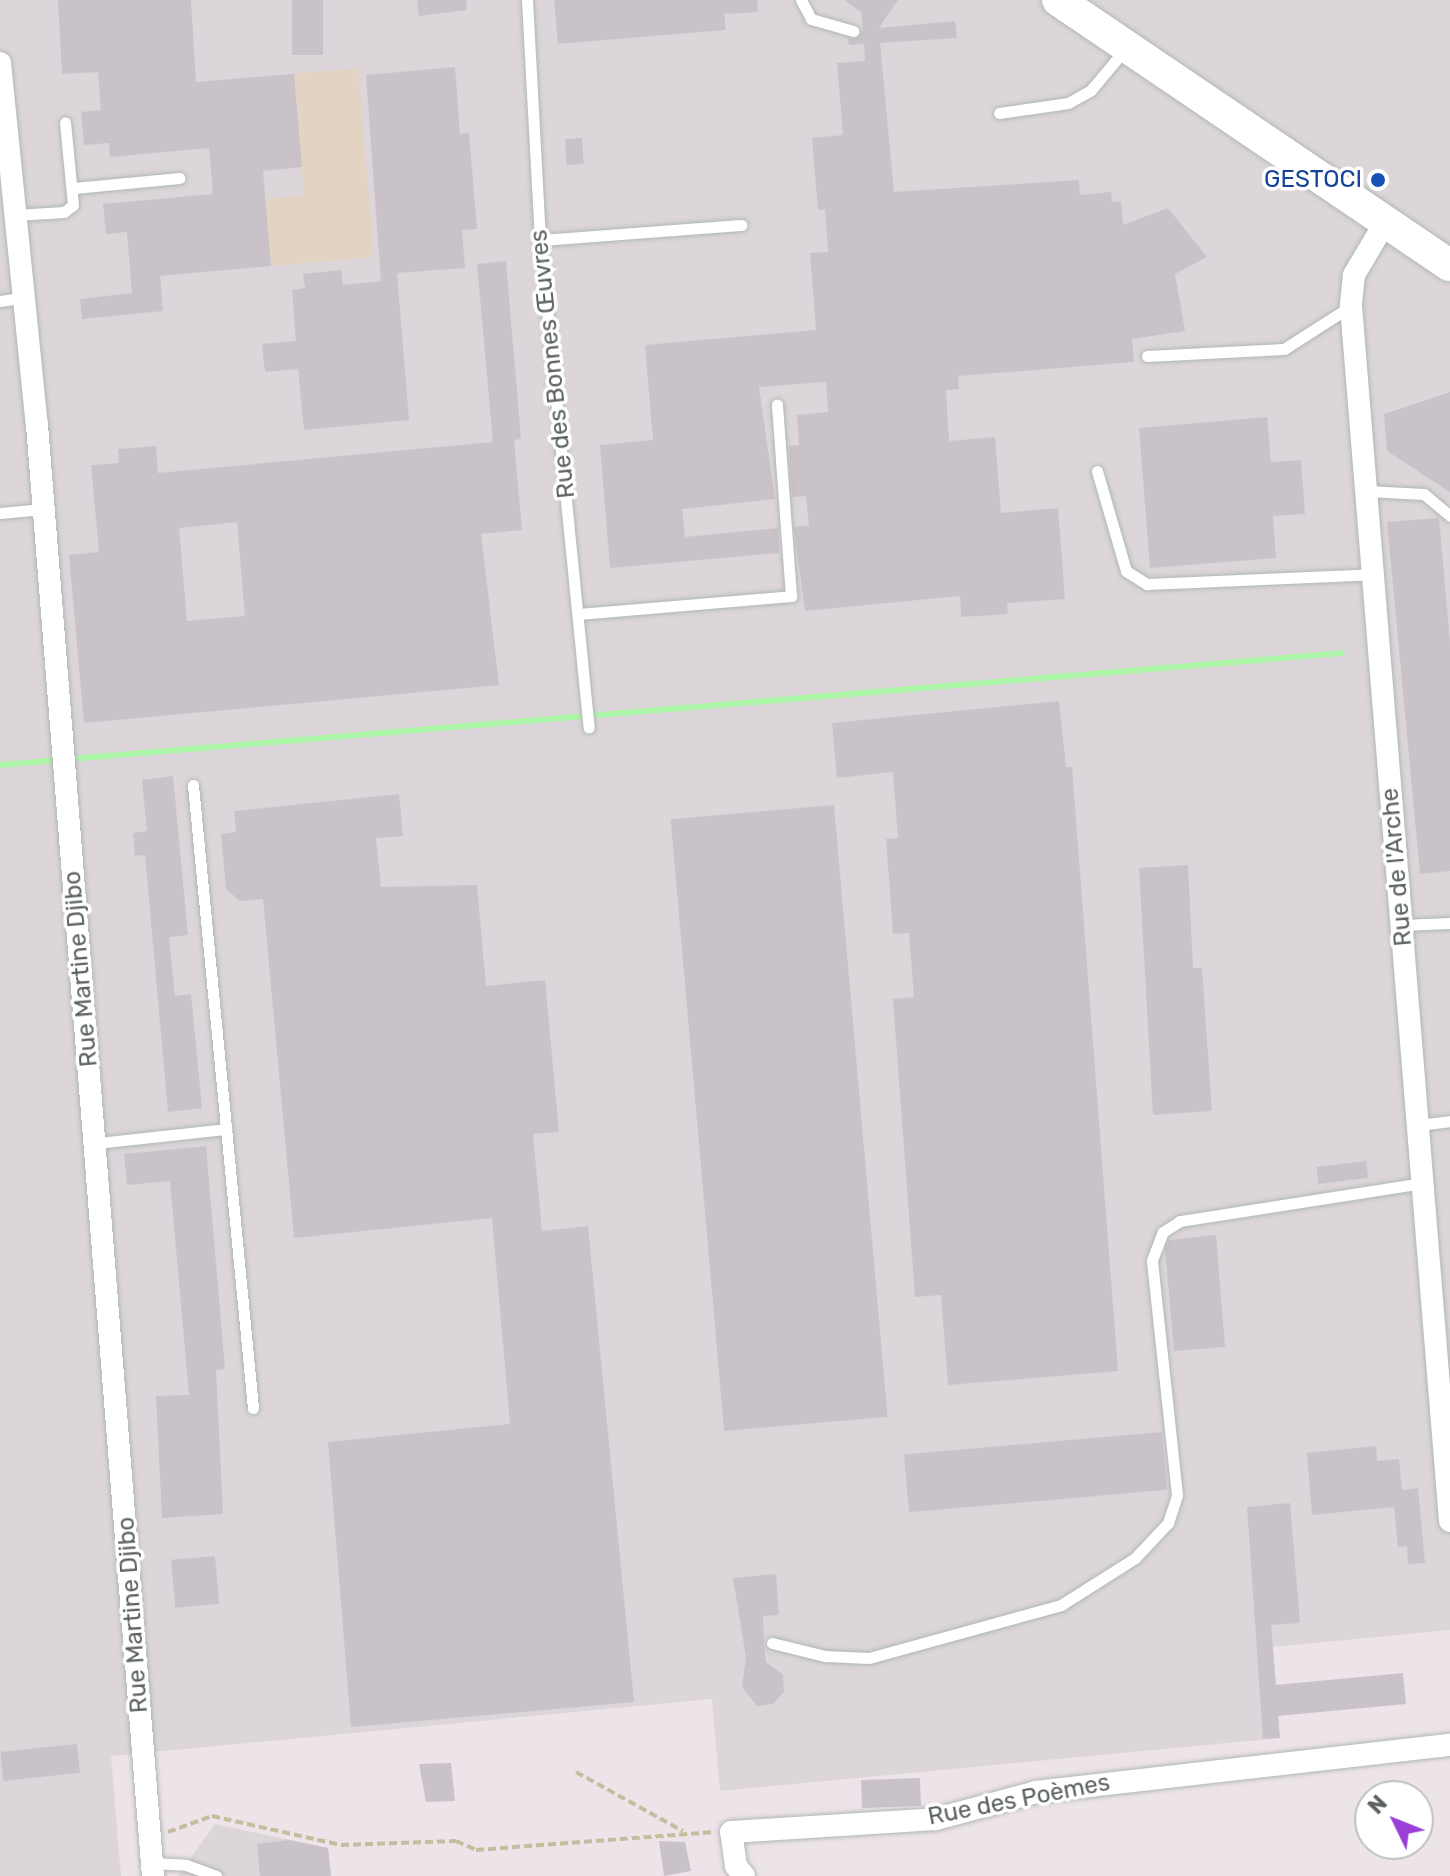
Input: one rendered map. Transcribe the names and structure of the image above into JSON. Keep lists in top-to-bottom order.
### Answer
{
  "streets": {
    "street": ["Rue de l'Arche", "Rue Martine Djibo", "Rue des Poèmes"],
    "lane": ["Rue des Bonnes Œuvres"]
  },
  "places": ["GESTOCI"],
  "north": "top left"
}
